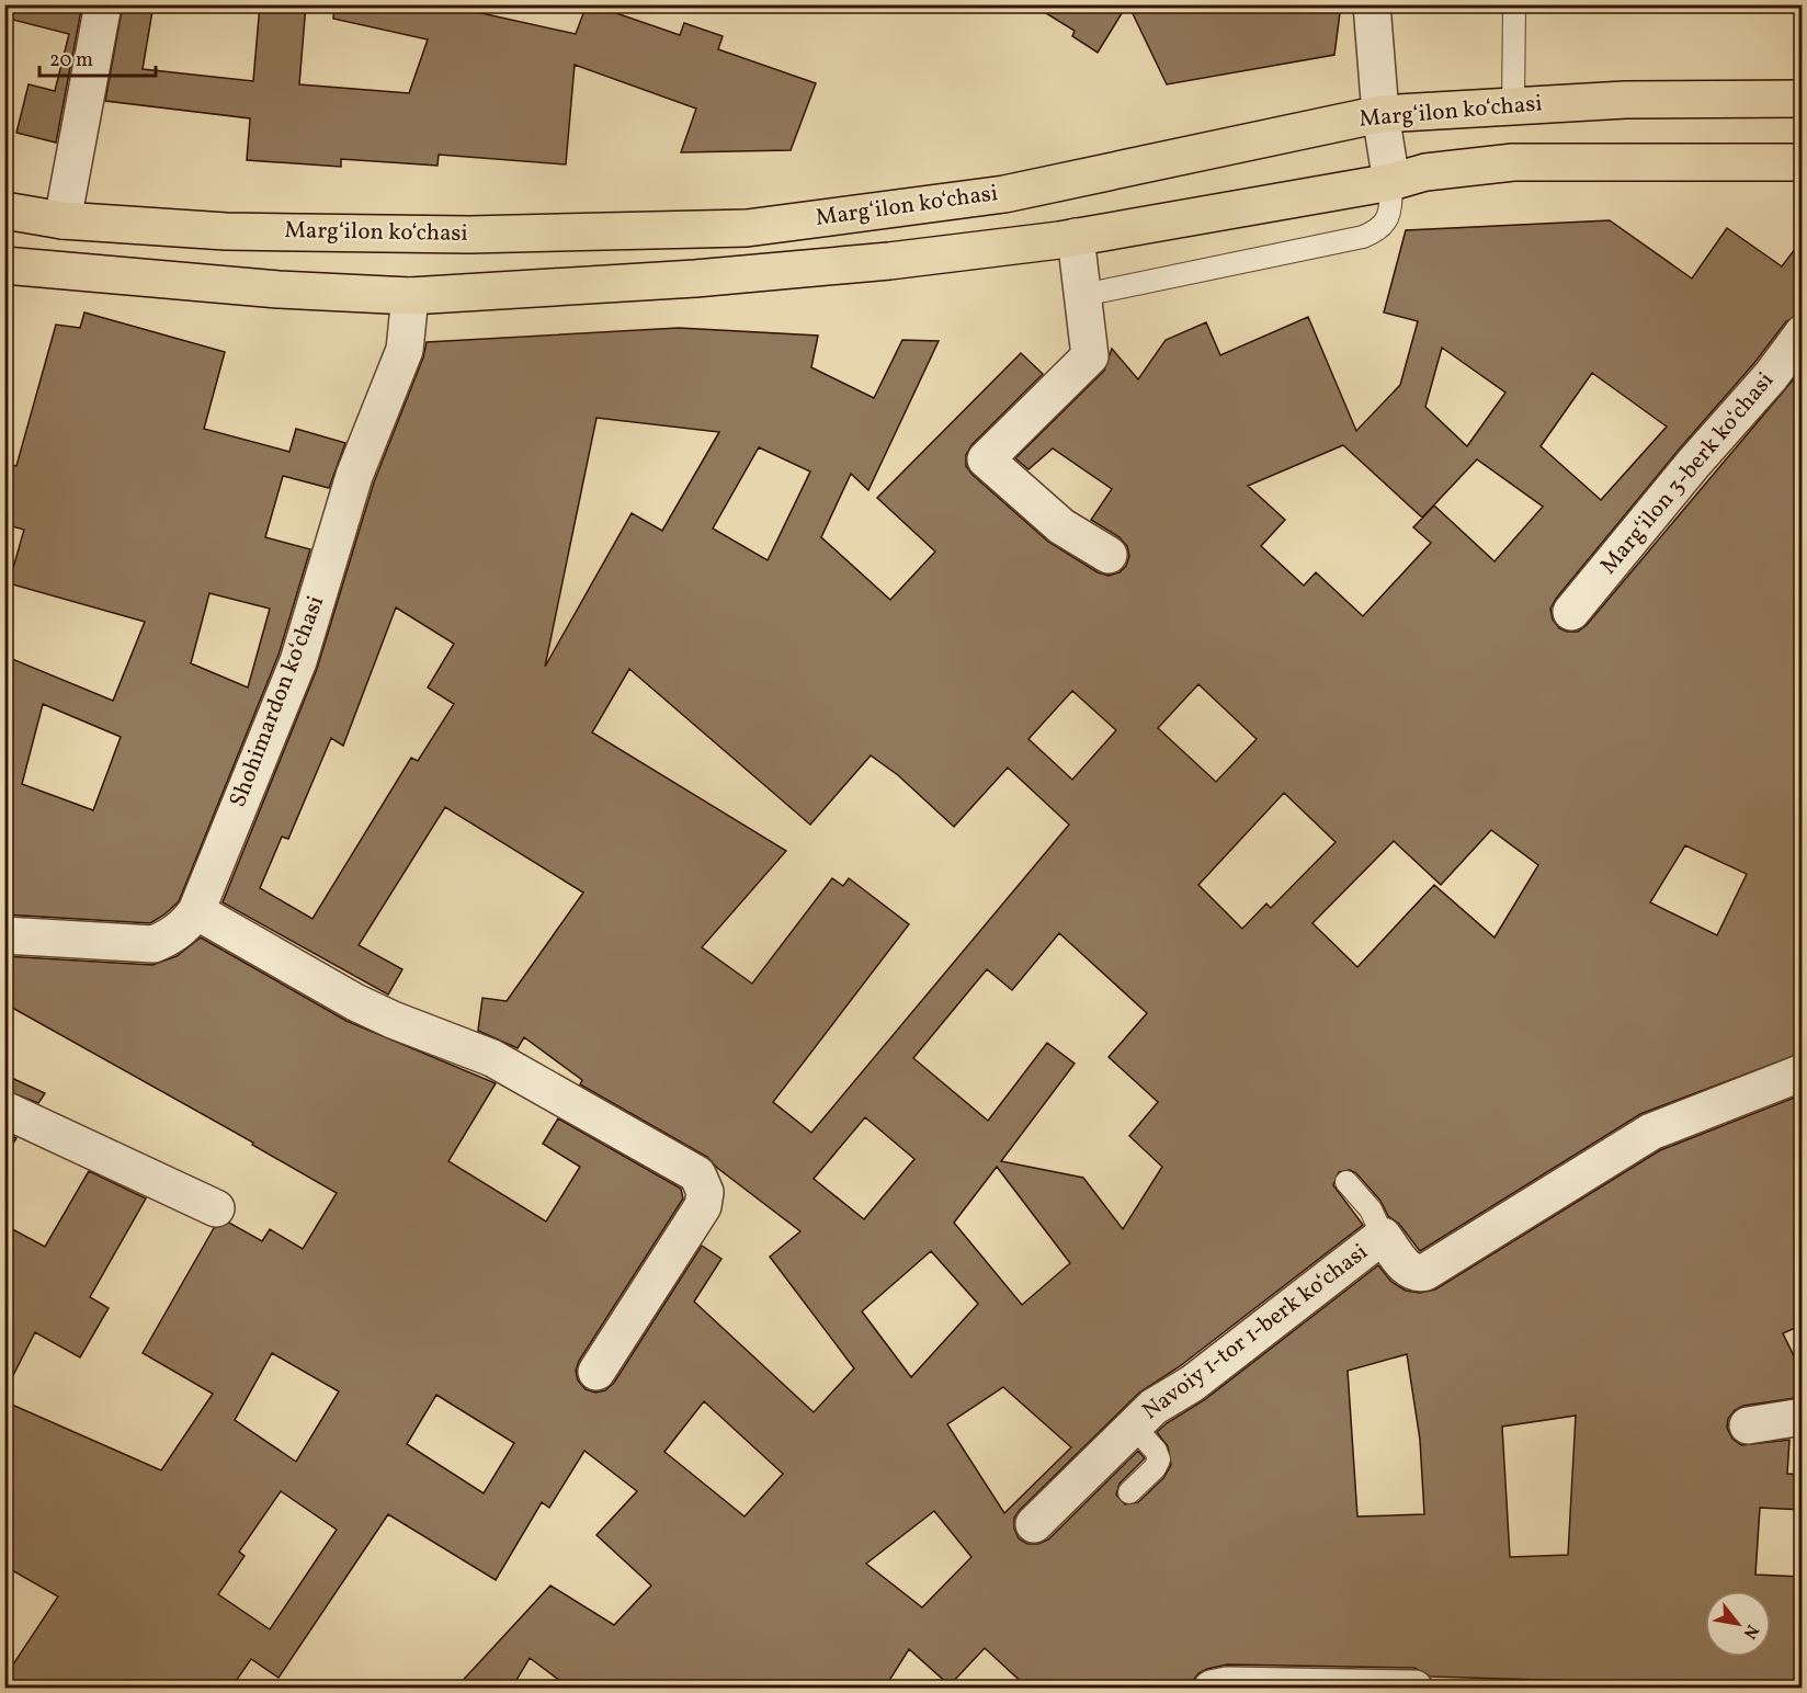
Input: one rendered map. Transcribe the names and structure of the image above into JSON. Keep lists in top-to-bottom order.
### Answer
{
  "streets": {
    "main road": ["Margʻilon koʻchasi"],
    "street": ["Margʻilon 3-berk koʻchasi", "Shohimardon koʻchasi", "Navoiy 1-tor 1-berk koʻchasi"]
  },
  "crossings": [
    ["Margʻilon koʻchasi", "Shohimardon koʻchasi"]
  ],
  "scale_bar": "20 m",
  "north": "bottom right"
}
